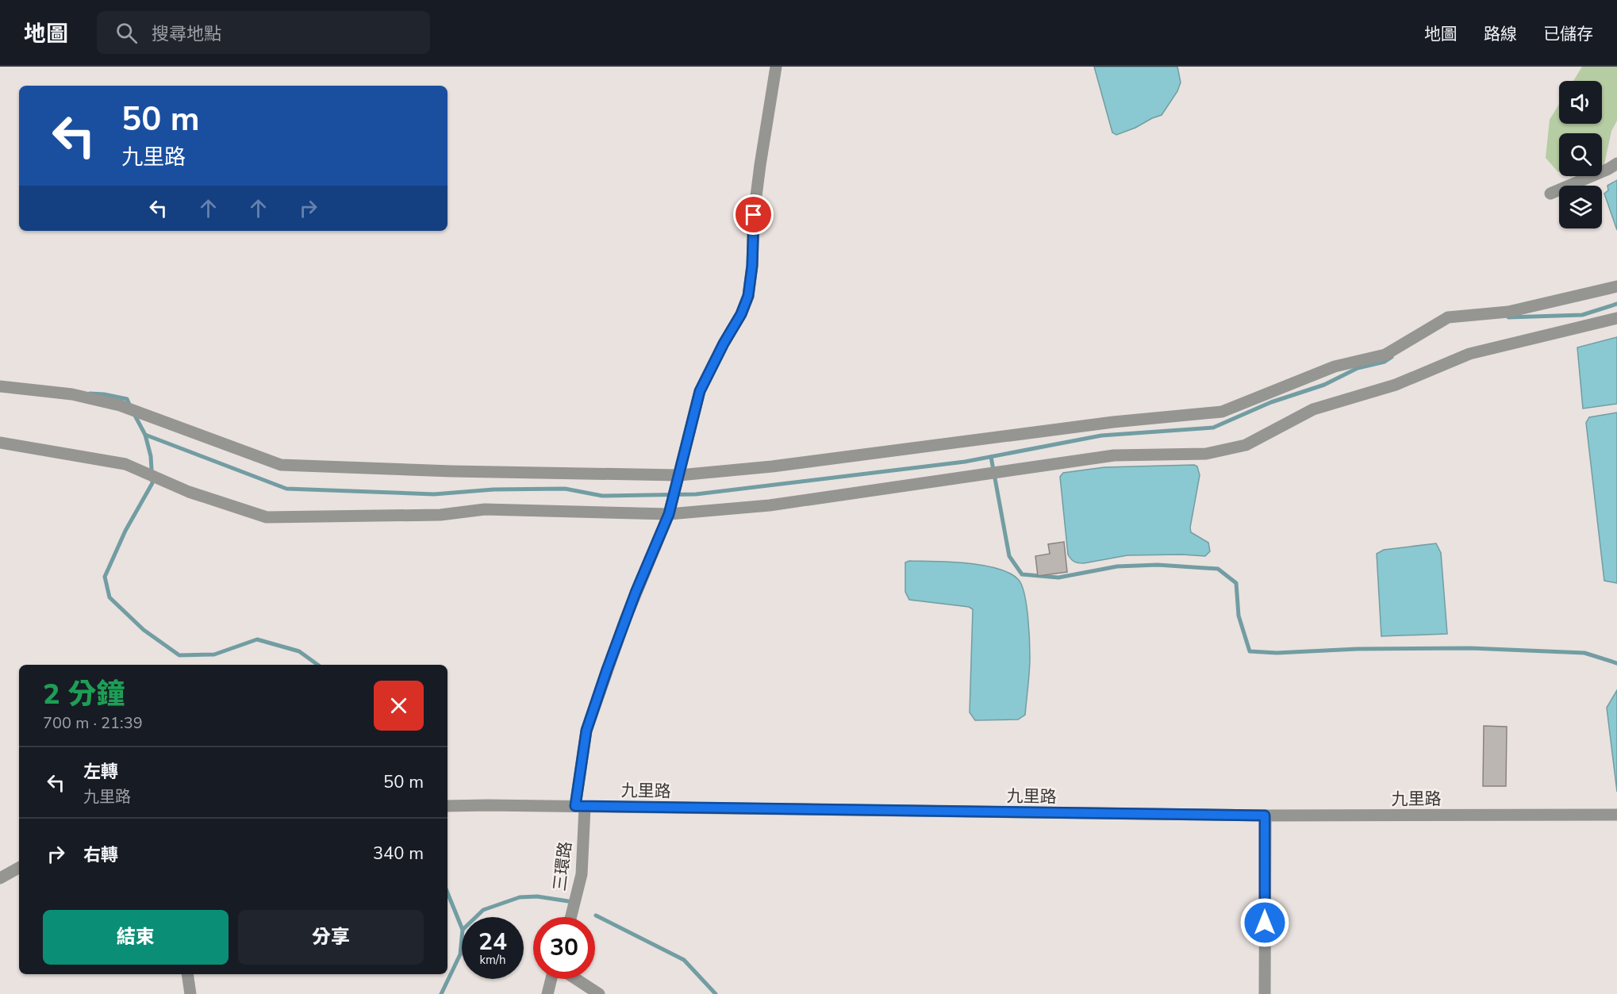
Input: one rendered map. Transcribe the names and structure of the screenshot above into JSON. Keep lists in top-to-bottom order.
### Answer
{
  "streets": {
    "street": ["九里路", "三環路"]
  },
  "crossings": [
    ["九里路", "三環路"]
  ],
  "page": {
    "header": "地圖",
    "search": "搜尋地點",
    "nav": ["地圖", "路線", "已儲存"],
    "turn": ["50 m", "九里路"],
    "heading": ["2 分鐘", "700 m · 21:39"],
    "list": [
      {
        "name": "左轉",
        "note": "九里路",
        "value": "50 m"
      },
      {
        "name": "右轉",
        "value": "340 m"
      }
    ],
    "buttons": ["結束", "分享"],
    "speed": "24 km/h",
    "limit": "30"
  }
}
